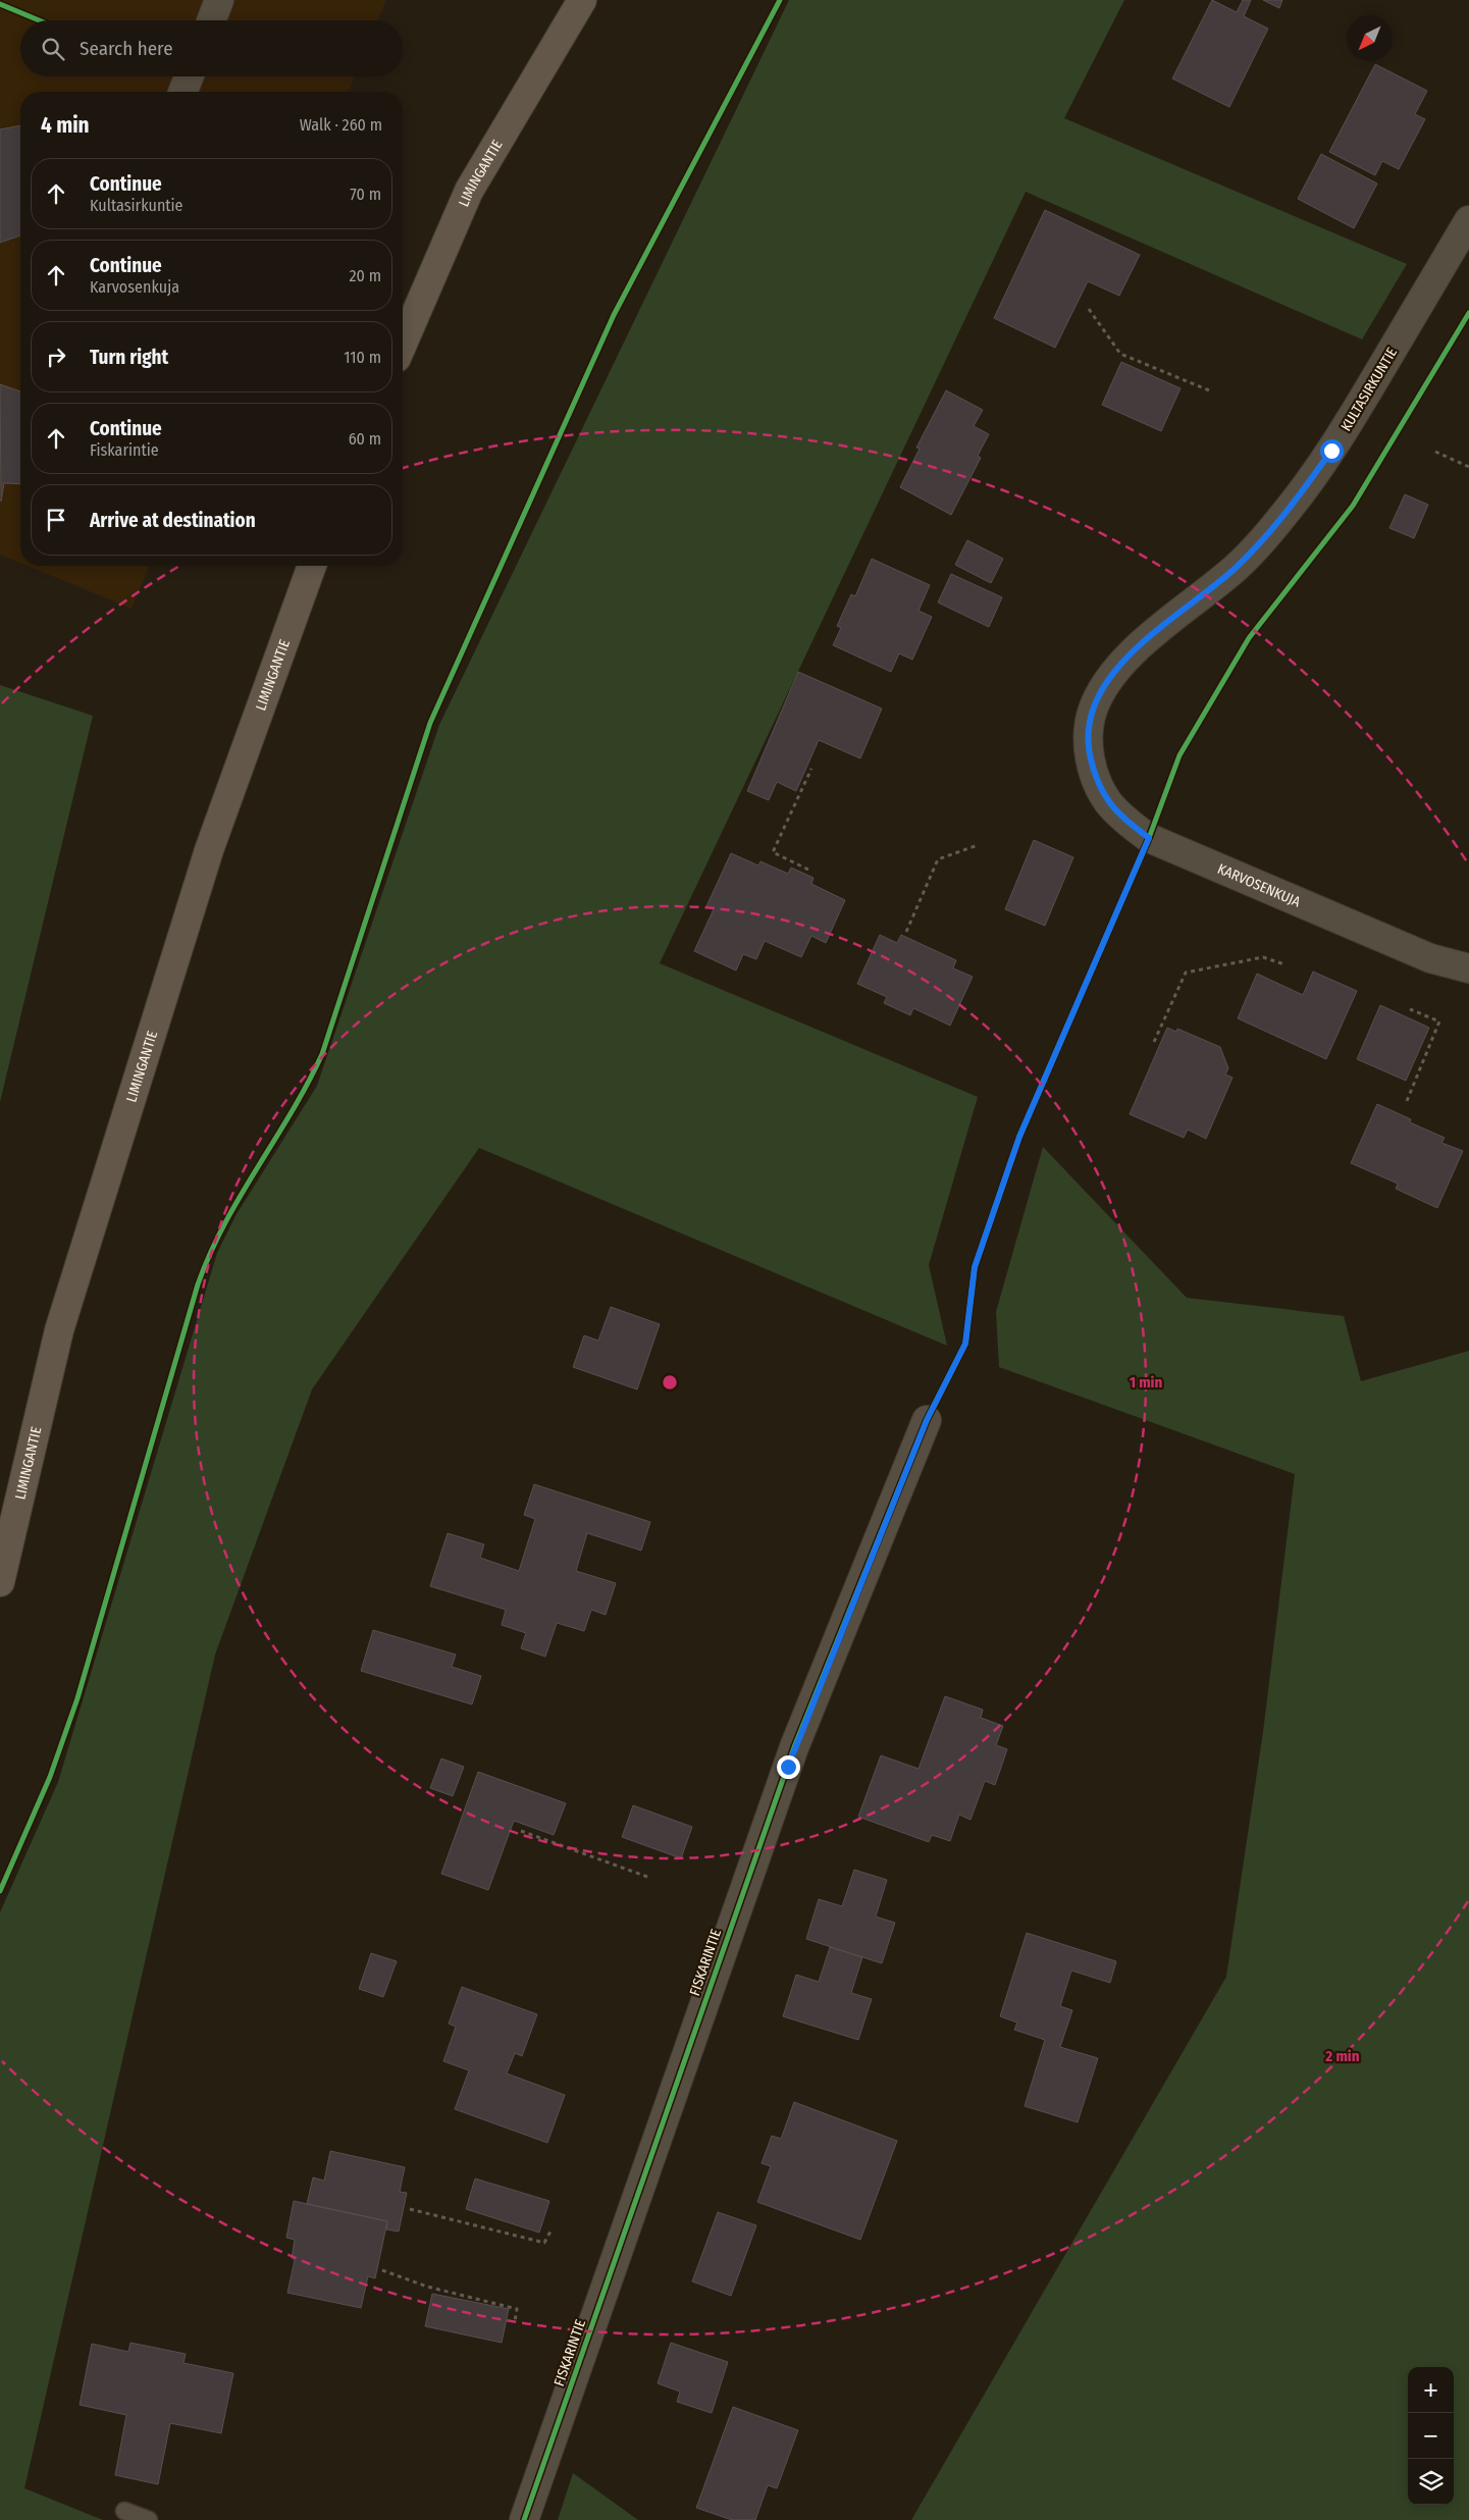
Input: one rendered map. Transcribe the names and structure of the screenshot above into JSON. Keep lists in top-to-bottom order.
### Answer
{
  "streets": {
    "main road": ["LIMINGANTIE"],
    "street": ["KULTASIRKUNTIE", "KARVOSENKUJA", "FISKARINTIE"]
  },
  "crossings": [
    ["KULTASIRKUNTIE", "KARVOSENKUJA"]
  ],
  "north": "bottom left",
  "page": {
    "search": "Search here",
    "heading": ["4 min", "Walk · 260 m"],
    "list": [
      ["Continue", "Kultasirkuntie", "70 m"],
      ["Continue", "Karvosenkuja", "20 m"],
      ["Turn right", "110 m"],
      ["Continue", "Fiskarintie", "60 m"],
      "Arrive at destination"
    ],
    "map_buttons": ["+", "−"]
  },
  "rings": ["1 min", "2 min"]
}
